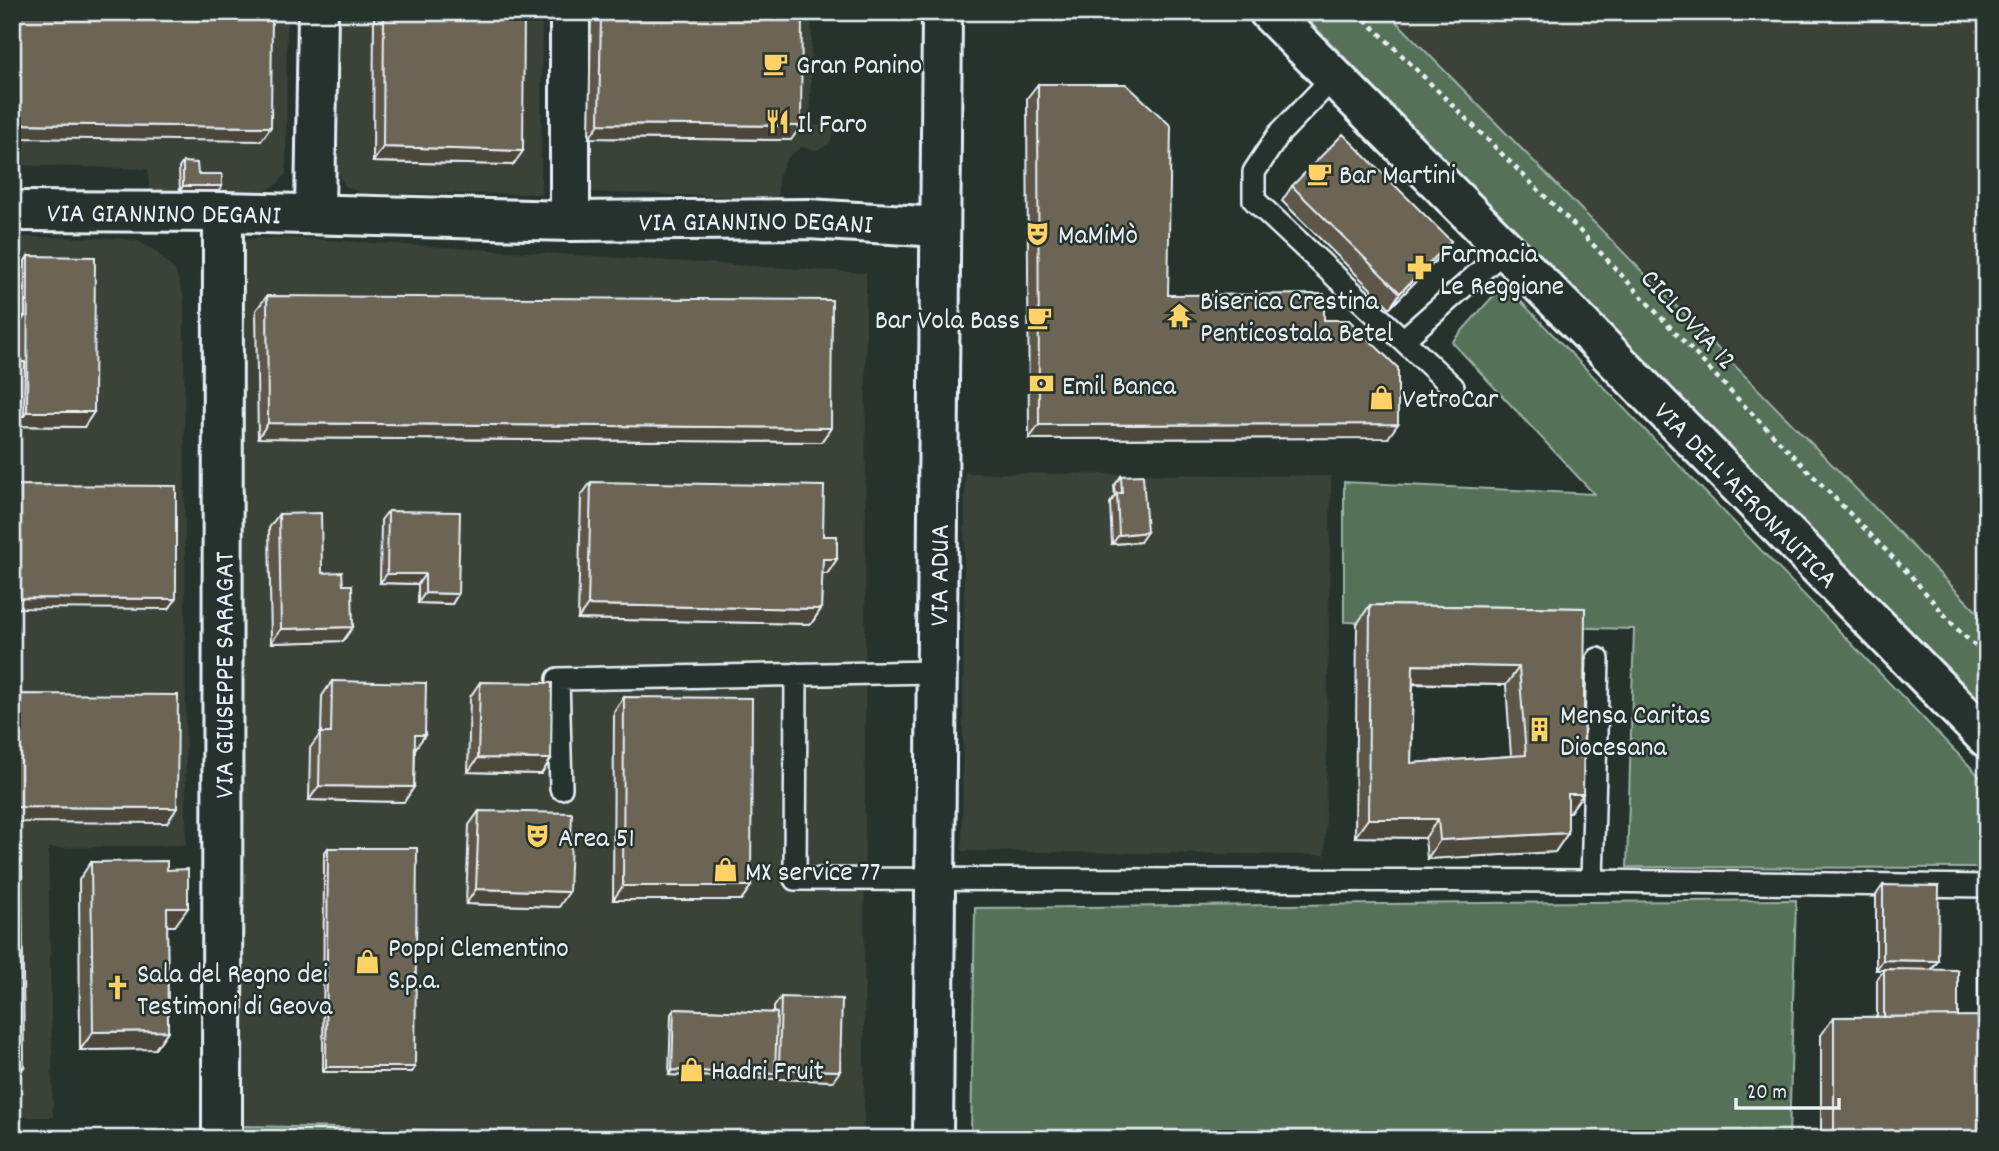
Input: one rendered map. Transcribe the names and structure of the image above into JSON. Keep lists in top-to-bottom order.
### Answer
{
  "streets": {
    "street": [
      "VIA GIANNINO DEGANI",
      "VIA DELL'AERONAUTICA",
      "VIA ADUA",
      "VIA GIUSEPPE SARAGAT"
    ],
    "path": ["CICLOVIA 12"]
  },
  "crossings": [
    ["VIA GIANNINO DEGANI", "VIA ADUA"],
    ["VIA GIANNINO DEGANI", "VIA GIUSEPPE SARAGAT"]
  ],
  "places": {
    "cafe": ["Gran Panino", "Bar Martini", "Bar Vola Bass"],
    "restaurant": ["Il Faro"],
    "theatre": ["MaMiMò", "Area 51"],
    "pharmacy": ["Farmacia Le Reggiane"],
    "temple": ["Biserica Crestina Penticostala Betel"],
    "bank": ["Emil Banca"],
    "shop": [
      "VetroCar",
      "MX service 77",
      "Poppi Clementino S.p.a.",
      "Hadri Fruit"
    ],
    "building": ["Mensa Caritas Diocesana"],
    "church": ["Sala del Regno dei Testimoni di Geova"]
  },
  "scale_bar": "20 m"
}
